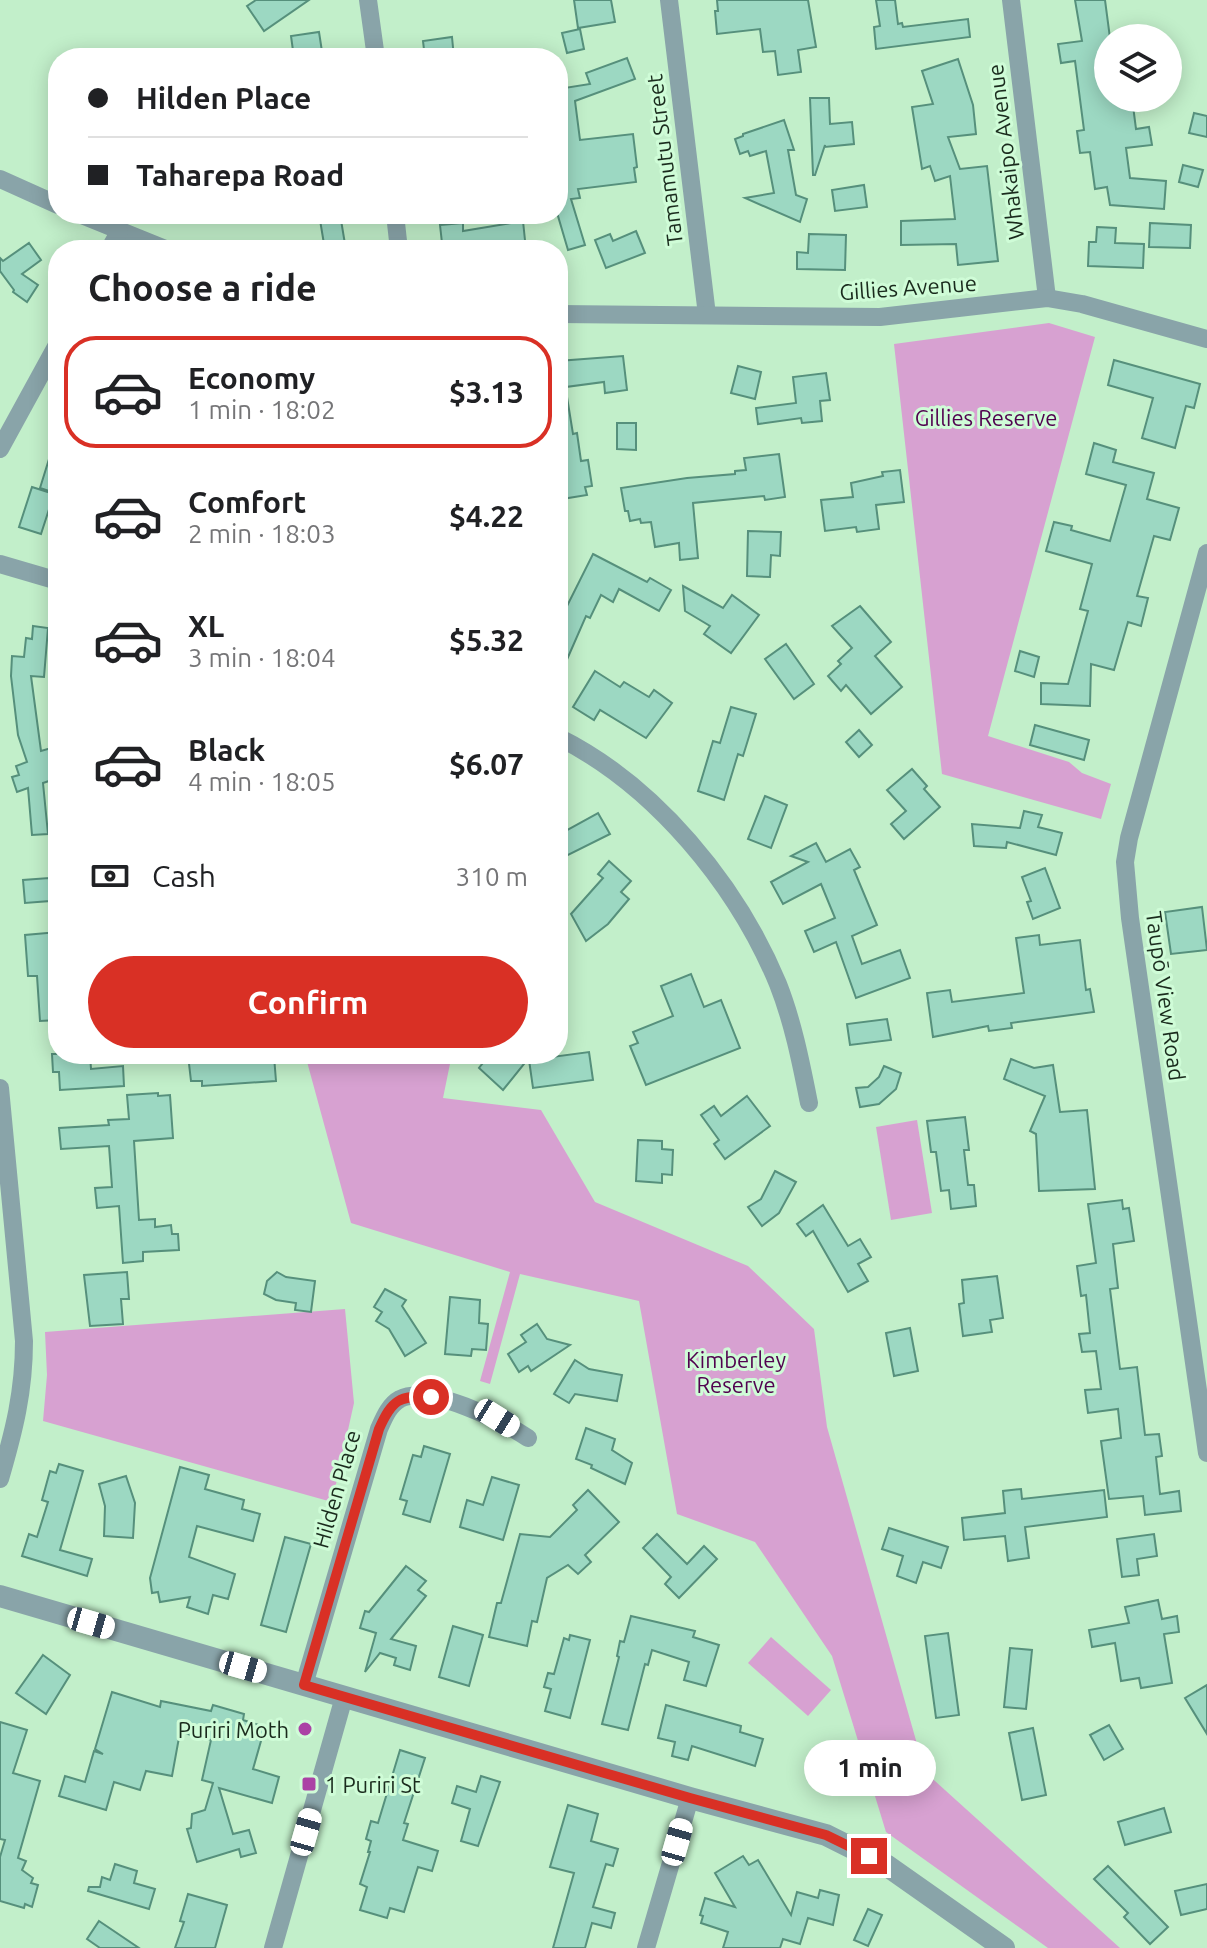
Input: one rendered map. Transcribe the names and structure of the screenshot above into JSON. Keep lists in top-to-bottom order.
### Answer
{
  "streets": {
    "street": [
      "Whakaipo Avenue",
      "Tamamutu Street",
      "Gillies Avenue",
      "Taupō View Road",
      "Hilden Place"
    ]
  },
  "crossings": [
    ["Whakaipo Avenue", "Gillies Avenue"],
    ["Tamamutu Street", "Gillies Avenue"]
  ],
  "parks": ["Gillies Reserve", "Kimberley Reserve"],
  "places": {
    "other": ["Puriri Moth"],
    "transit": ["1 Puriri St"]
  },
  "page": {
    "banner": ["Hilden Place", "Taharepa Road"],
    "heading": "Choose a ride",
    "list": [
      {
        "name": "Economy",
        "note": "1 min · 18:02",
        "value": "$3.13"
      },
      {
        "name": "Comfort",
        "note": "2 min · 18:03",
        "value": "$4.22"
      },
      {
        "name": "XL",
        "note": "3 min · 18:04",
        "value": "$5.32"
      },
      {
        "name": "Black",
        "note": "4 min · 18:05",
        "value": "$6.07"
      }
    ],
    "pay": ["Cash", "310 m"],
    "buttons": "Confirm",
    "bubble": "1 min"
  }
}
